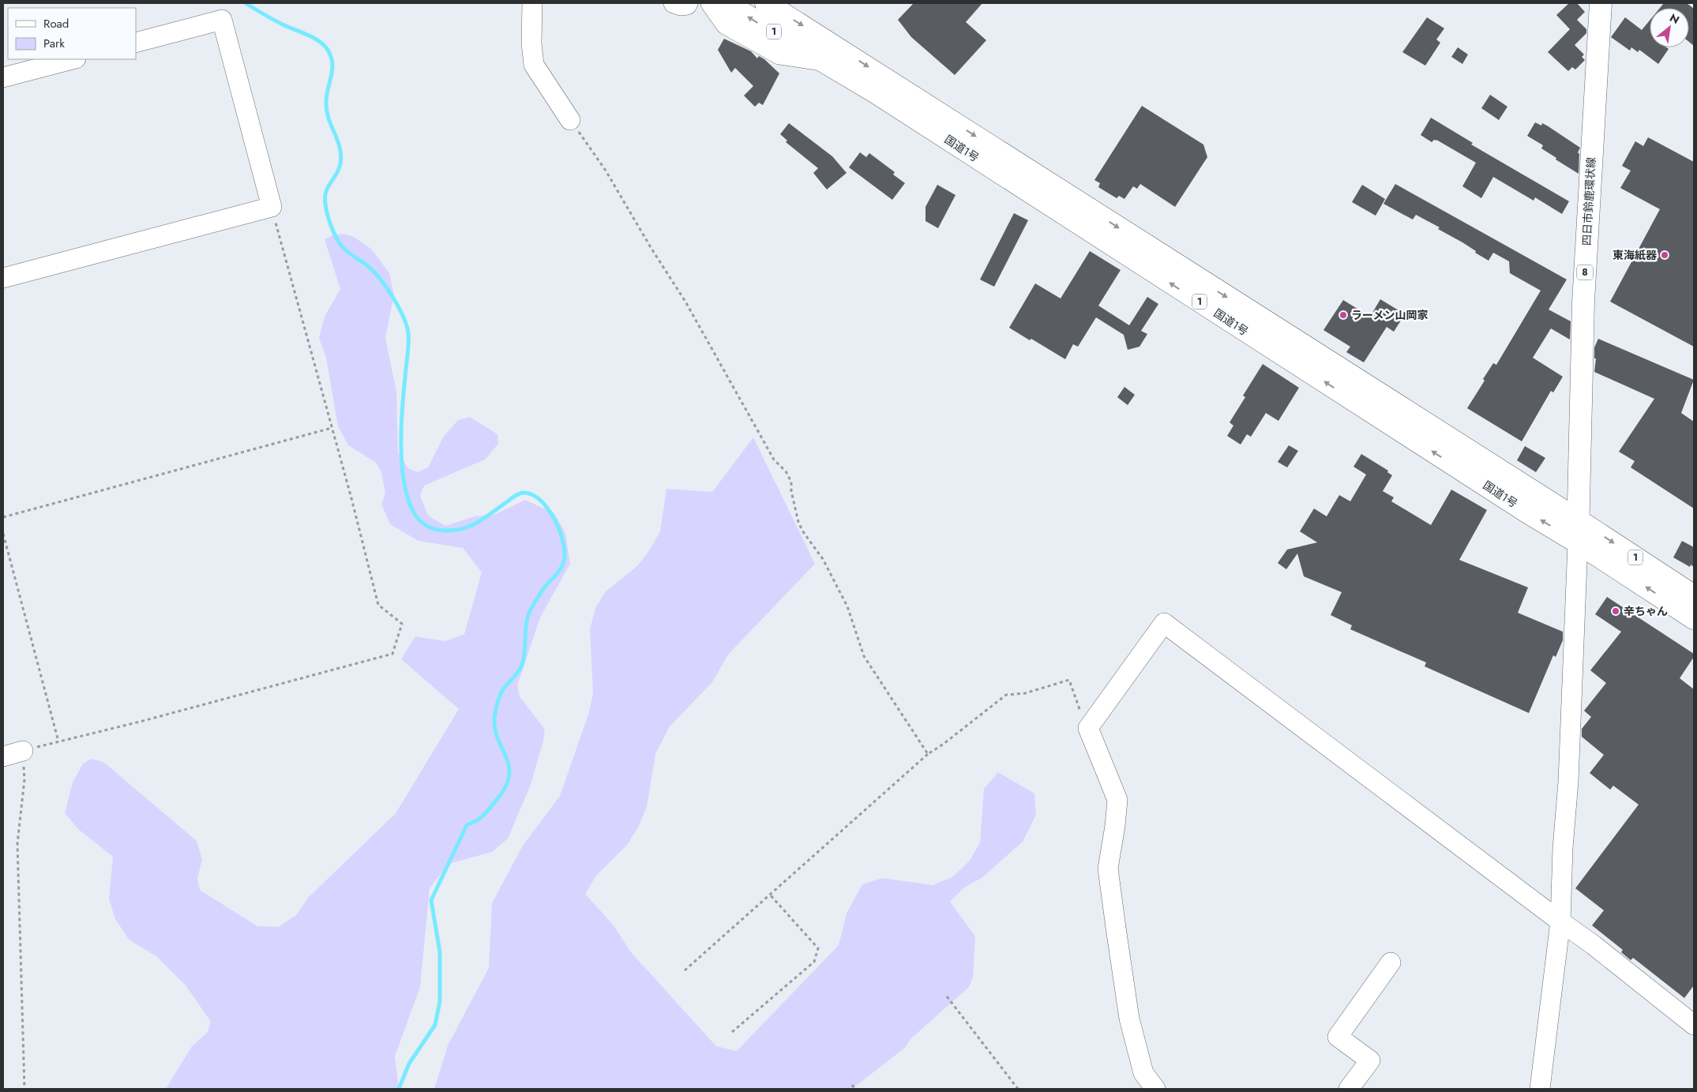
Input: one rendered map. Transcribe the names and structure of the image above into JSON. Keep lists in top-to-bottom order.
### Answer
{
  "streets": {
    "main road": [
      "1",
      "国道1号",
      "四日市鈴鹿環状線",
      "8"
    ]
  },
  "crossings": [
    ["国道1号", "四日市鈴鹿環状線"]
  ],
  "places": ["東海紙器", "ラーメン山岡家", "辛ちゃん"],
  "legend": ["Road", "Park"],
  "north": "top right"
}
